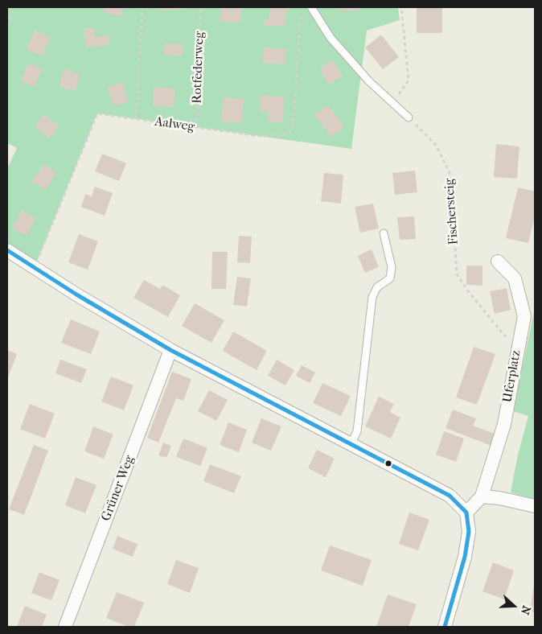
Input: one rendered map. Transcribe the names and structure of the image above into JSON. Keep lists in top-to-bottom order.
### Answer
{
  "streets": {
    "street": ["Uferplatz", "Grüner Weg"],
    "path": ["Rotfederweg", "Aalweg", "Fischersteig"]
  },
  "crossings": [
    ["Rotfederweg", "Aalweg"],
    ["Fischersteig", "Uferplatz"]
  ],
  "north": "right"
}
